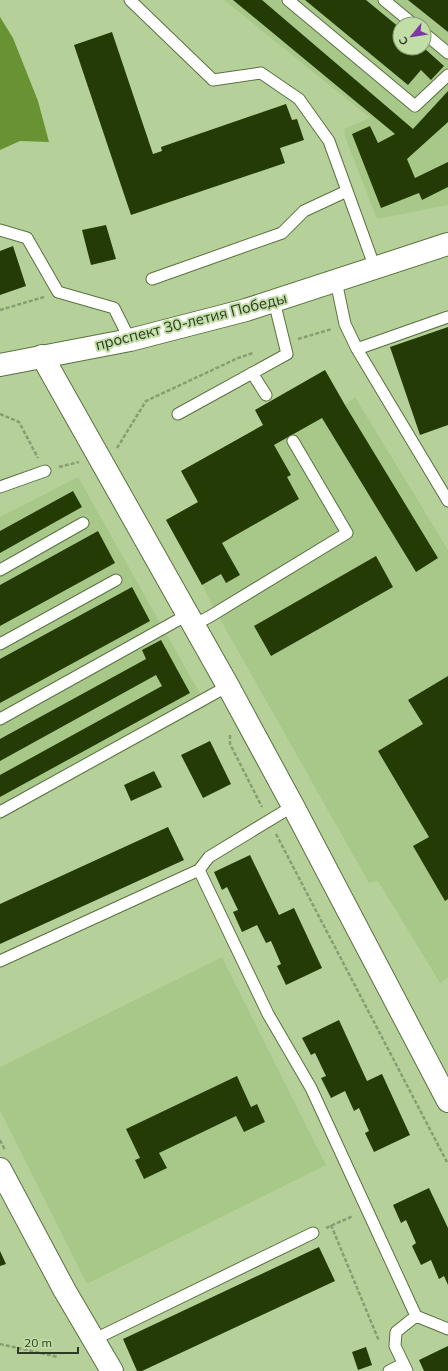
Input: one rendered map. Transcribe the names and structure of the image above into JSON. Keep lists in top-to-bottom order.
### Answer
{
  "streets": {
    "street": ["проспект 30-летия Победы"]
  },
  "scale_bar": "20 m",
  "north": "bottom left"
}
